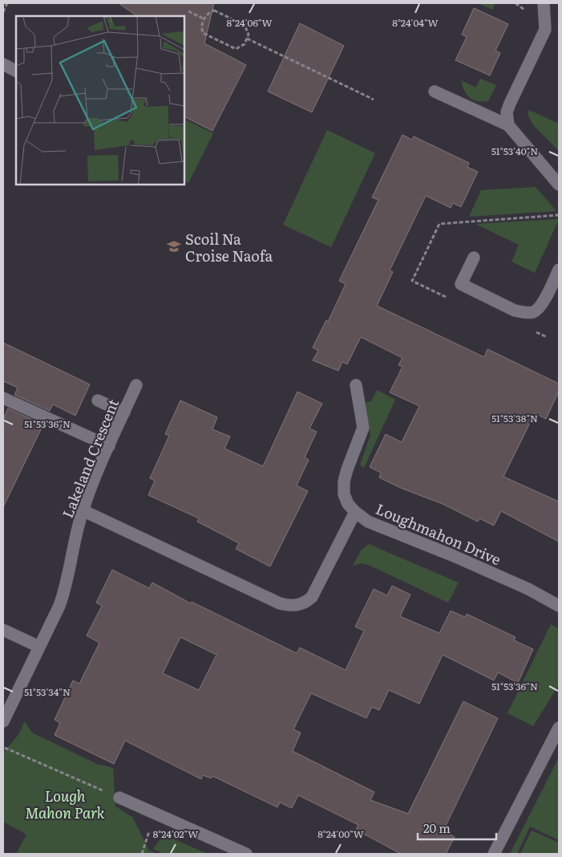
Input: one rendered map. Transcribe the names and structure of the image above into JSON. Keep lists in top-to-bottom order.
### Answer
{
  "streets": {
    "street": ["Lakeland Crescent", "Loughmahon Drive"]
  },
  "parks": ["Lough Mahon Park"],
  "places": {
    "school or university": ["Scoil Na Croise Naofa"]
  },
  "scale_bar": "20 m",
  "coordinates": [
    "8°24'06\"W",
    "8°24'04\"W",
    "51°53'40\"N",
    "51°53'38\"N",
    "51°53'36\"N",
    "51°53'34\"N",
    "8°24'02\"W",
    "8°24'00\"W"
  ]
}
